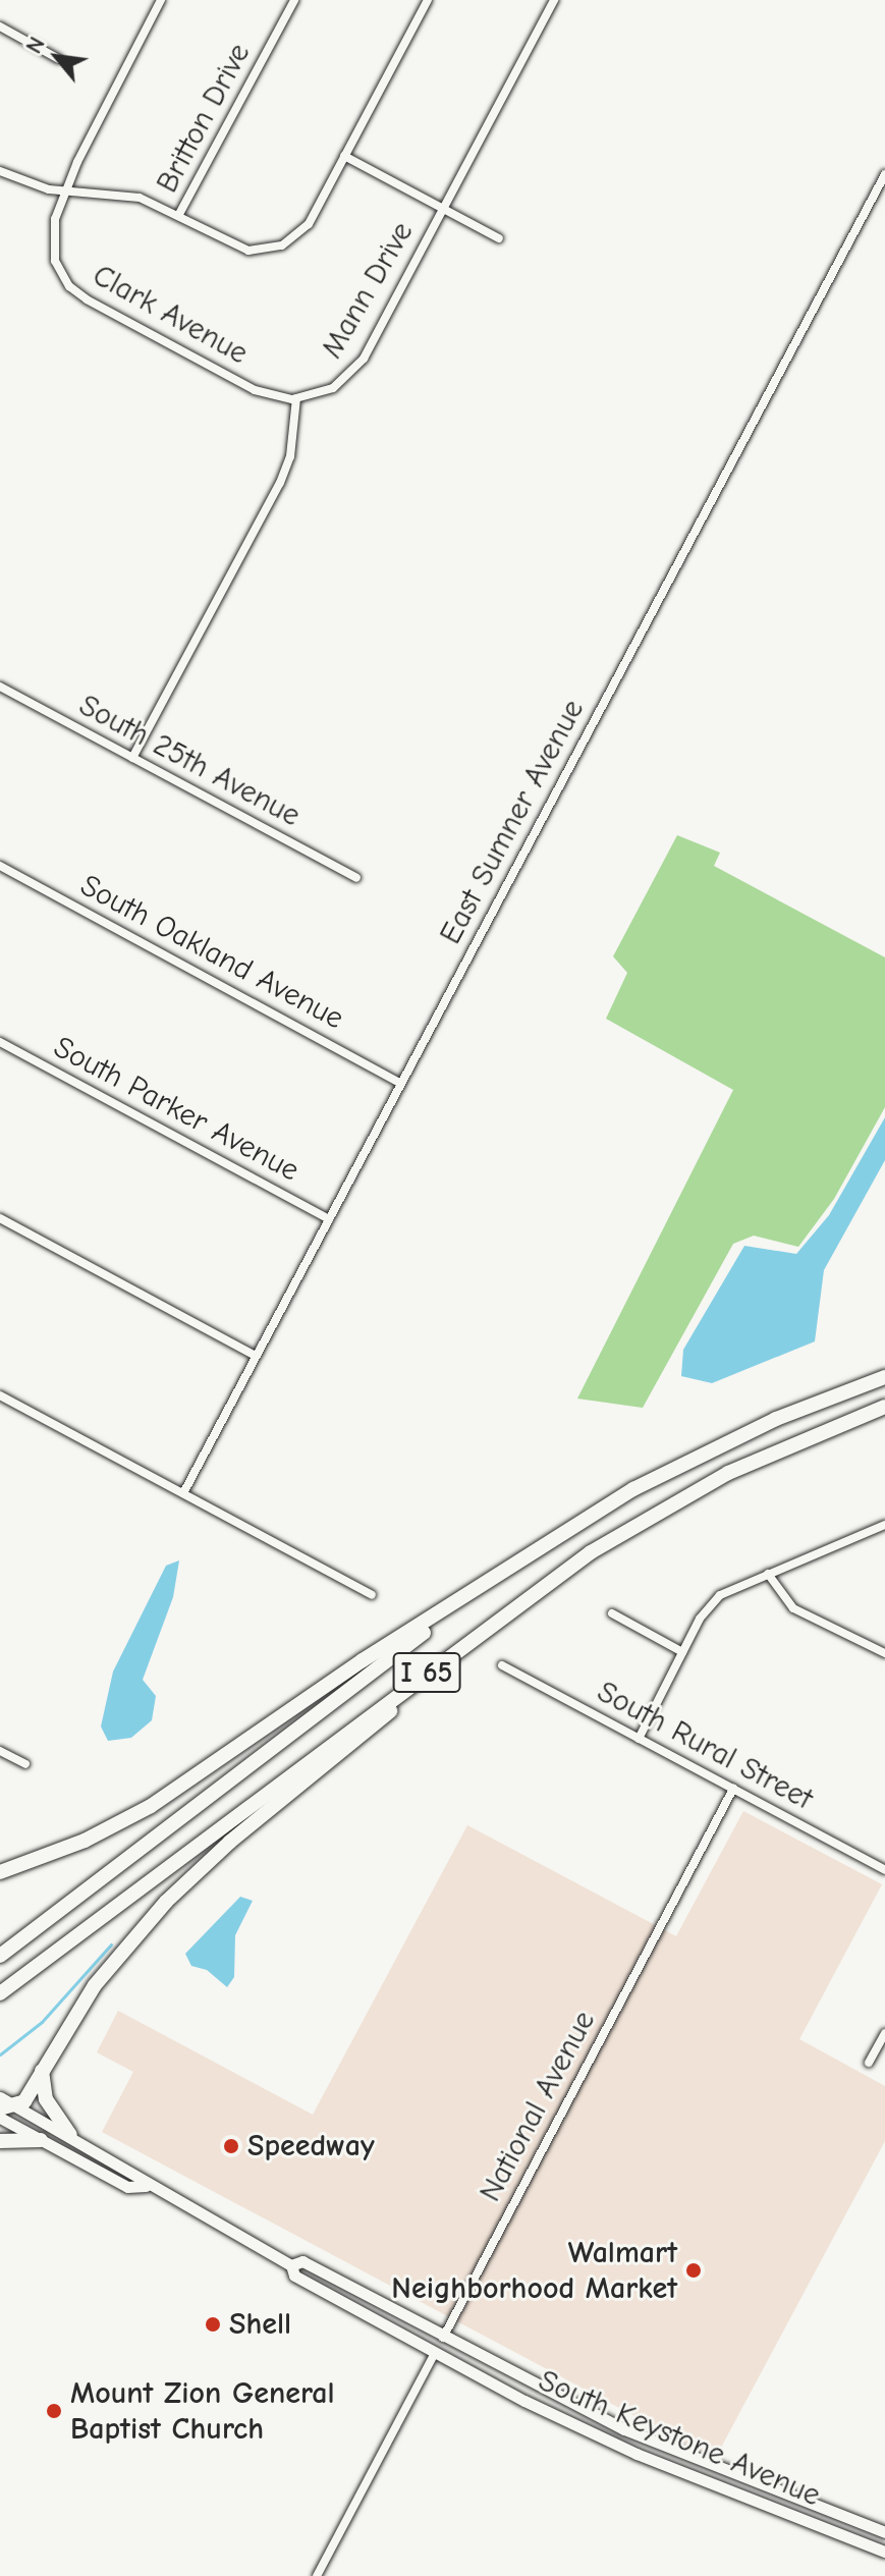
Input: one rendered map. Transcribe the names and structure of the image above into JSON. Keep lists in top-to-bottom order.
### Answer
{
  "streets": {
    "highway": ["I 65"],
    "main road": ["National Avenue", "South Keystone Avenue"],
    "street": [
      "Britton Drive",
      "Mann Drive",
      "Clark Avenue",
      "South 25th Avenue",
      "East Sumner Avenue",
      "South Oakland Avenue",
      "South Parker Avenue",
      "South Rural Street"
    ]
  },
  "crossings": [
    ["Mann Drive", "Clark Avenue"],
    ["East Sumner Avenue", "South Oakland Avenue"],
    ["East Sumner Avenue", "South Parker Avenue"],
    ["South Rural Street", "National Avenue"],
    ["National Avenue", "South Keystone Avenue"]
  ],
  "places": [
    "Speedway",
    "Walmart Neighborhood Market",
    "Shell",
    "Mount Zion General Baptist Church"
  ],
  "north": "top left"
}
